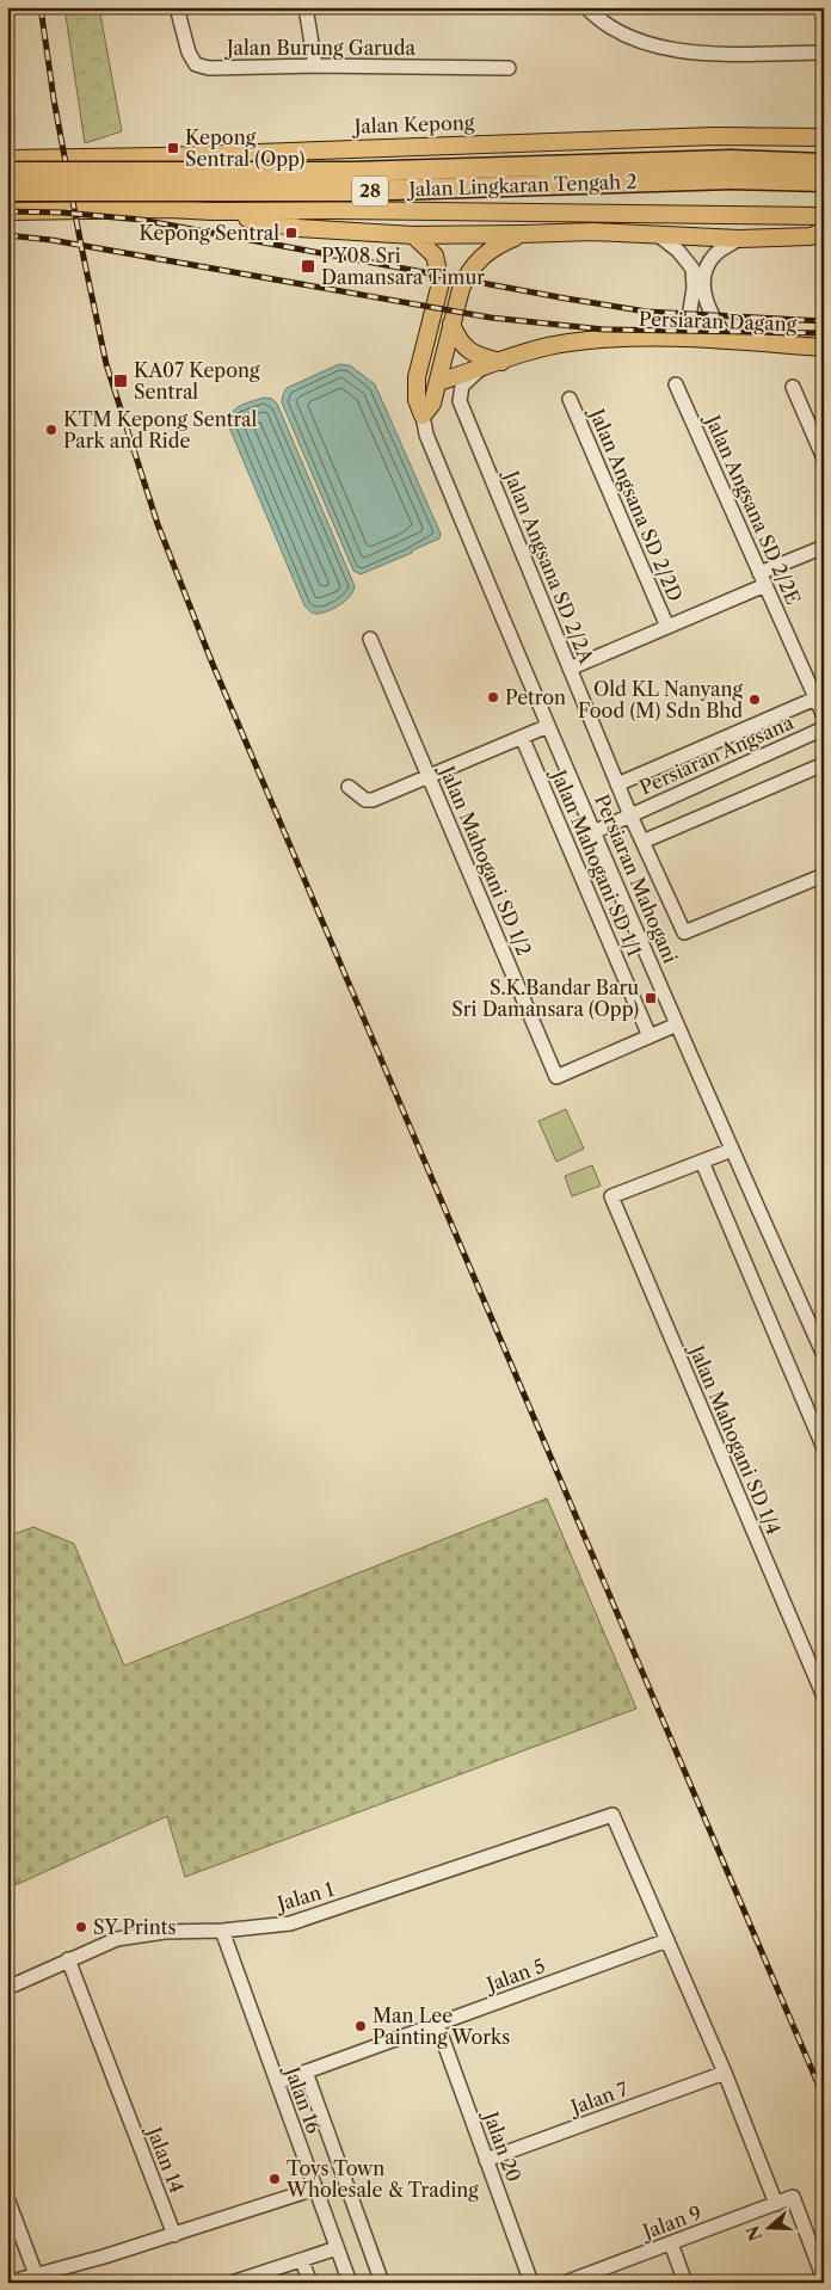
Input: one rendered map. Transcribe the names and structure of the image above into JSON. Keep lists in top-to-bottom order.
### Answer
{
  "streets": {
    "highway": ["Jalan Lingkaran Tengah 2", "28"],
    "main road": ["Jalan Kepong", "Persiaran Dagang", "Persiaran Mahogani"],
    "street": [
      "Jalan Burung Garuda",
      "Jalan Angsana SD 2/2D",
      "Jalan Angsana SD 2/2E",
      "Jalan Angsana SD 2/2A",
      "Persiaran Angsana",
      "Jalan Mahogani SD 1/2",
      "Jalan Mahogani SD 1/1",
      "Jalan Mahogani SD 1/4",
      "Jalan 1",
      "Jalan 5",
      "Jalan 7",
      "Jalan 16",
      "Jalan 20",
      "Jalan 14",
      "Jalan 9"
    ]
  },
  "crossings": [
    ["Persiaran Dagang", "Jalan Angsana SD 2/2A"],
    ["Jalan Angsana SD 2/2A", "Persiaran Angsana"],
    ["Persiaran Angsana", "Persiaran Mahogani"],
    ["Jalan Mahogani SD 1/2", "Jalan Mahogani SD 1/1"],
    ["Jalan Mahogani SD 1/2", "Persiaran Mahogani"],
    ["Jalan 1", "Jalan 5"],
    ["Jalan 1", "Jalan 16"],
    ["Jalan 1", "Jalan 14"],
    ["Jalan 5", "Jalan 16"],
    ["Jalan 5", "Jalan 20"],
    ["Jalan 7", "Jalan 20"]
  ],
  "places": {
    "transit": [
      "Kepong Sentral (Opp)",
      "Kepong Sentral",
      "PY08 Sri Damansara Timur",
      "KA07 Kepong Sentral",
      "S.K.Bandar Baru Sri Damansara (Opp)"
    ],
    "other": [
      "KTM Kepong Sentral Park and Ride",
      "Petron",
      "Old KL Nanyang Food (M) Sdn Bhd",
      "SY Prints",
      "Man Lee Painting Works",
      "Toys Town Wholesale & Trading"
    ]
  },
  "north": "left"
}
